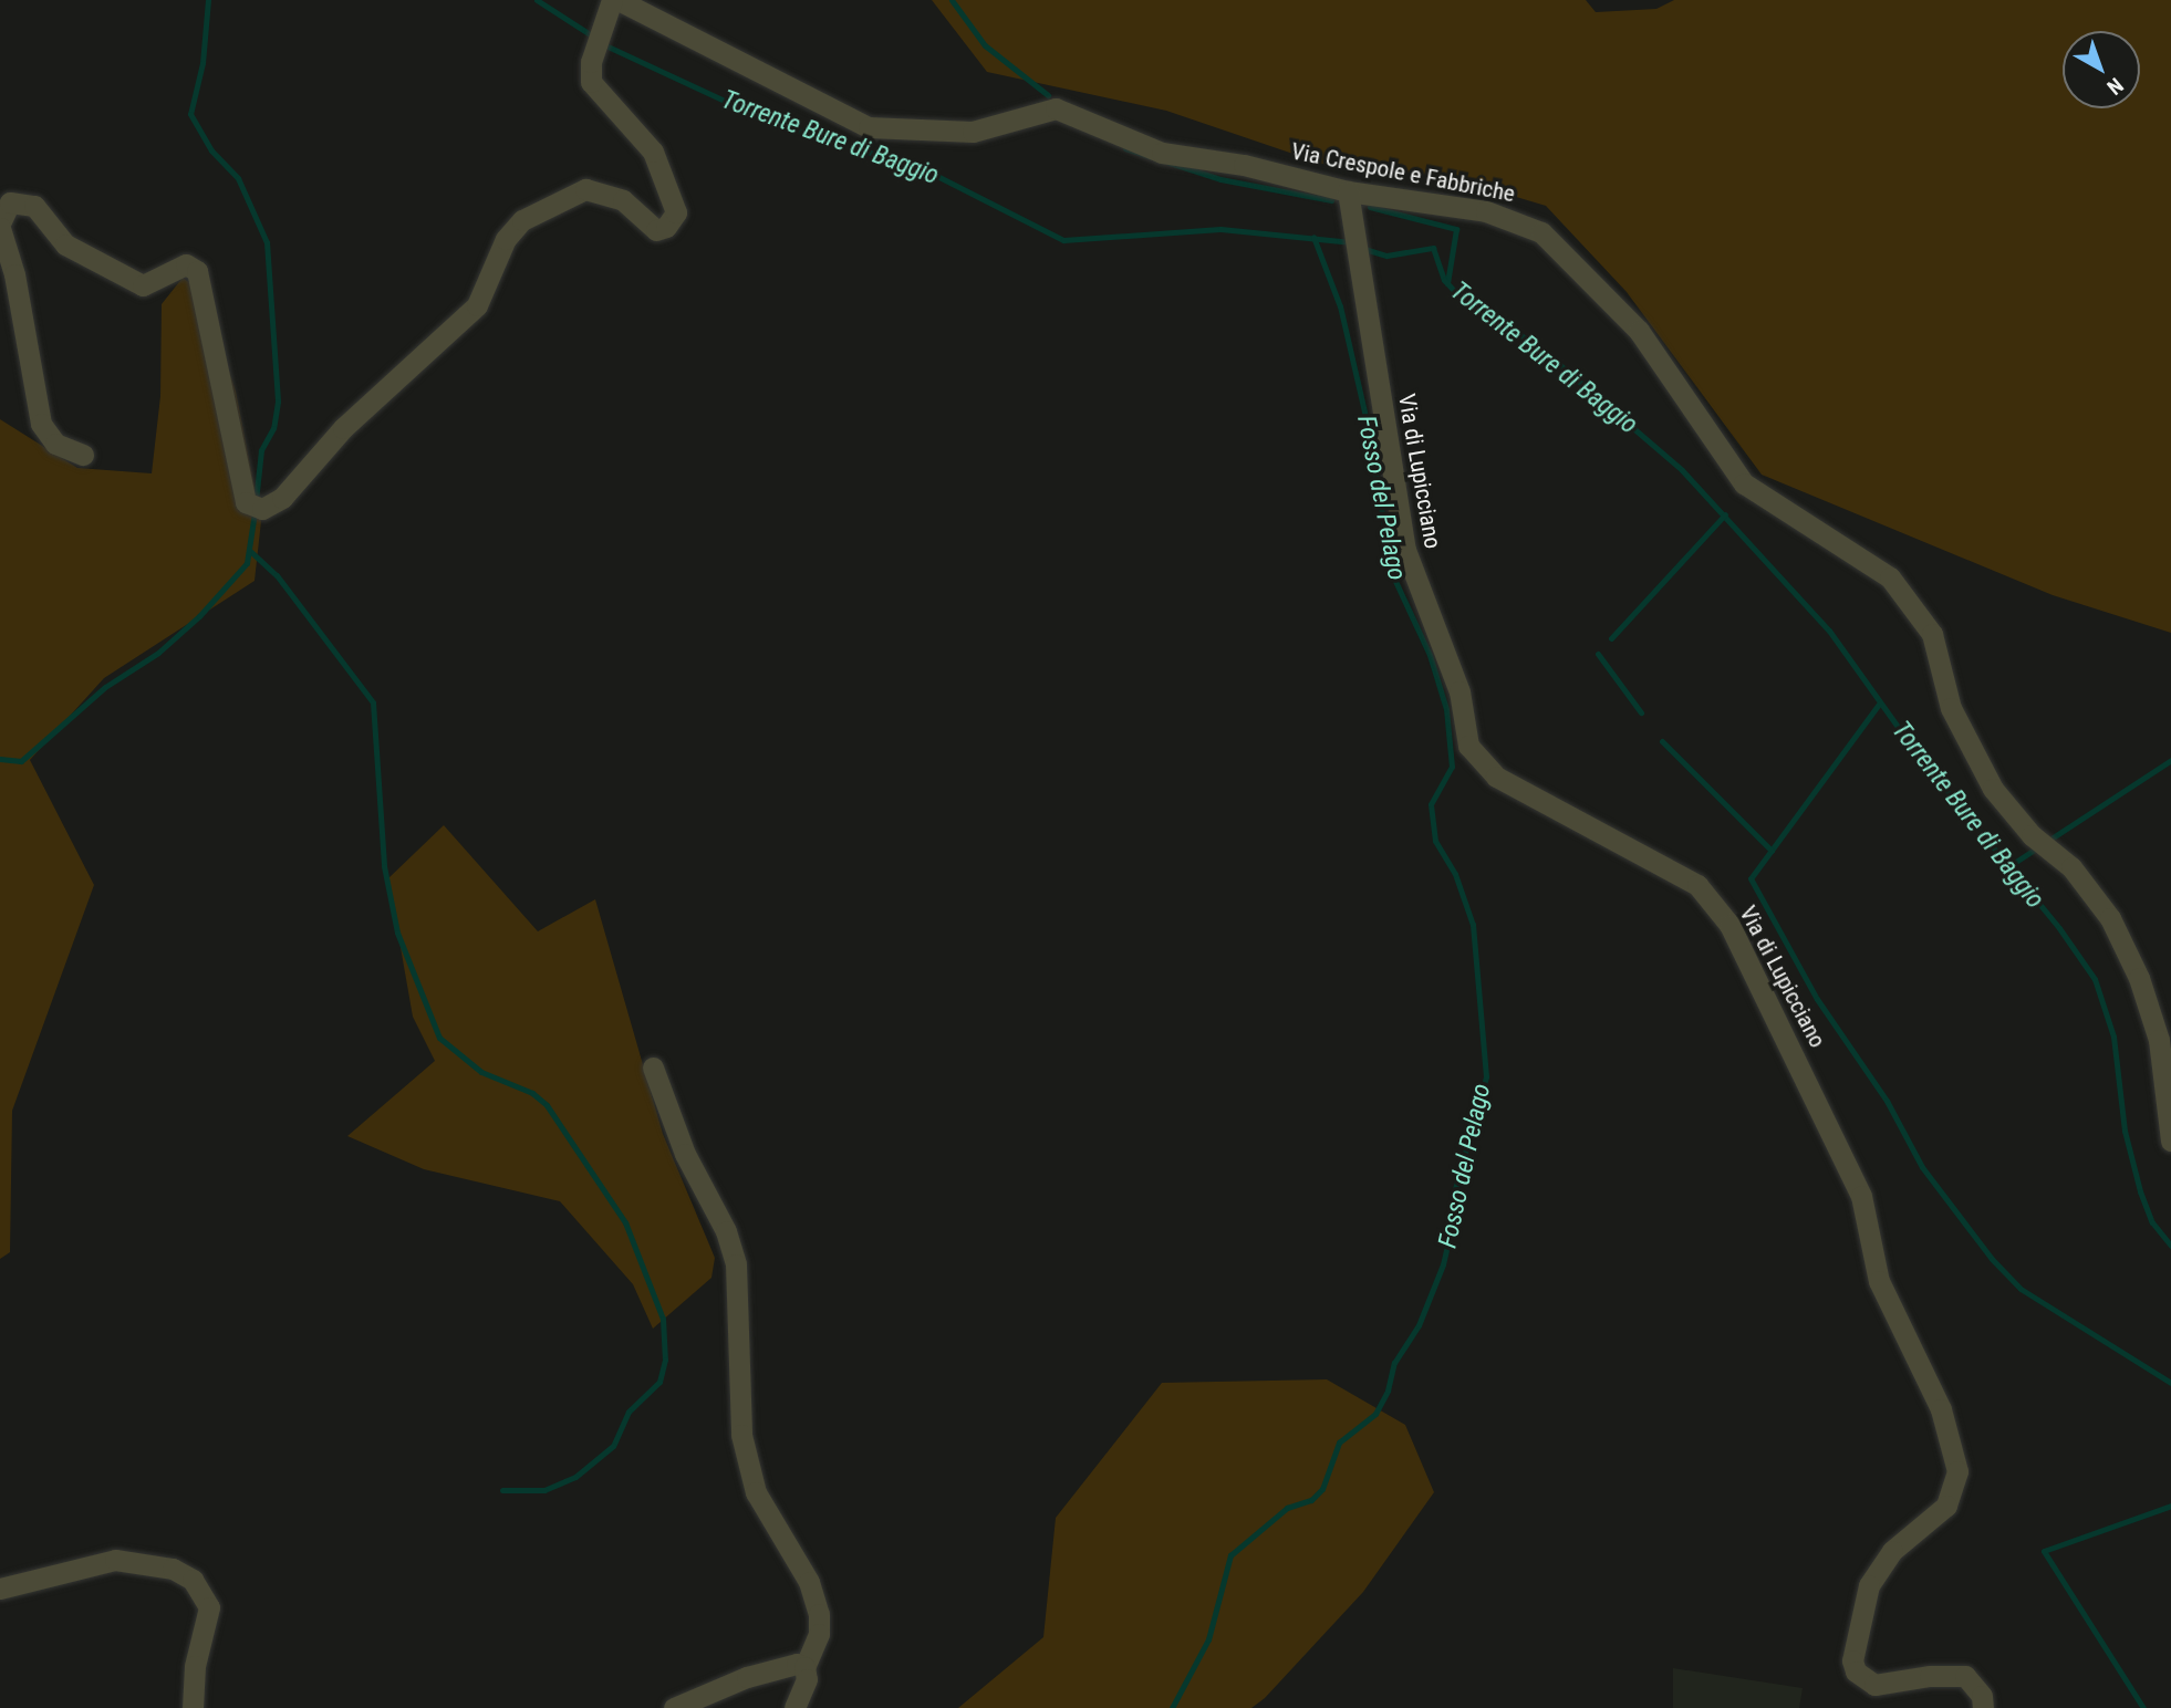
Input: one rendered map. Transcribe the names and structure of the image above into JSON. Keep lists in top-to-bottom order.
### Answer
{
  "streets": {
    "street": ["Via Crespole e Fabbriche", "Via di Lupicciano"]
  },
  "crossings": [
    ["Via Crespole e Fabbriche", "Via di Lupicciano"]
  ],
  "water": ["Torrente Bure di Baggio", "Fosso del Pelago"],
  "north": "bottom right"
}
